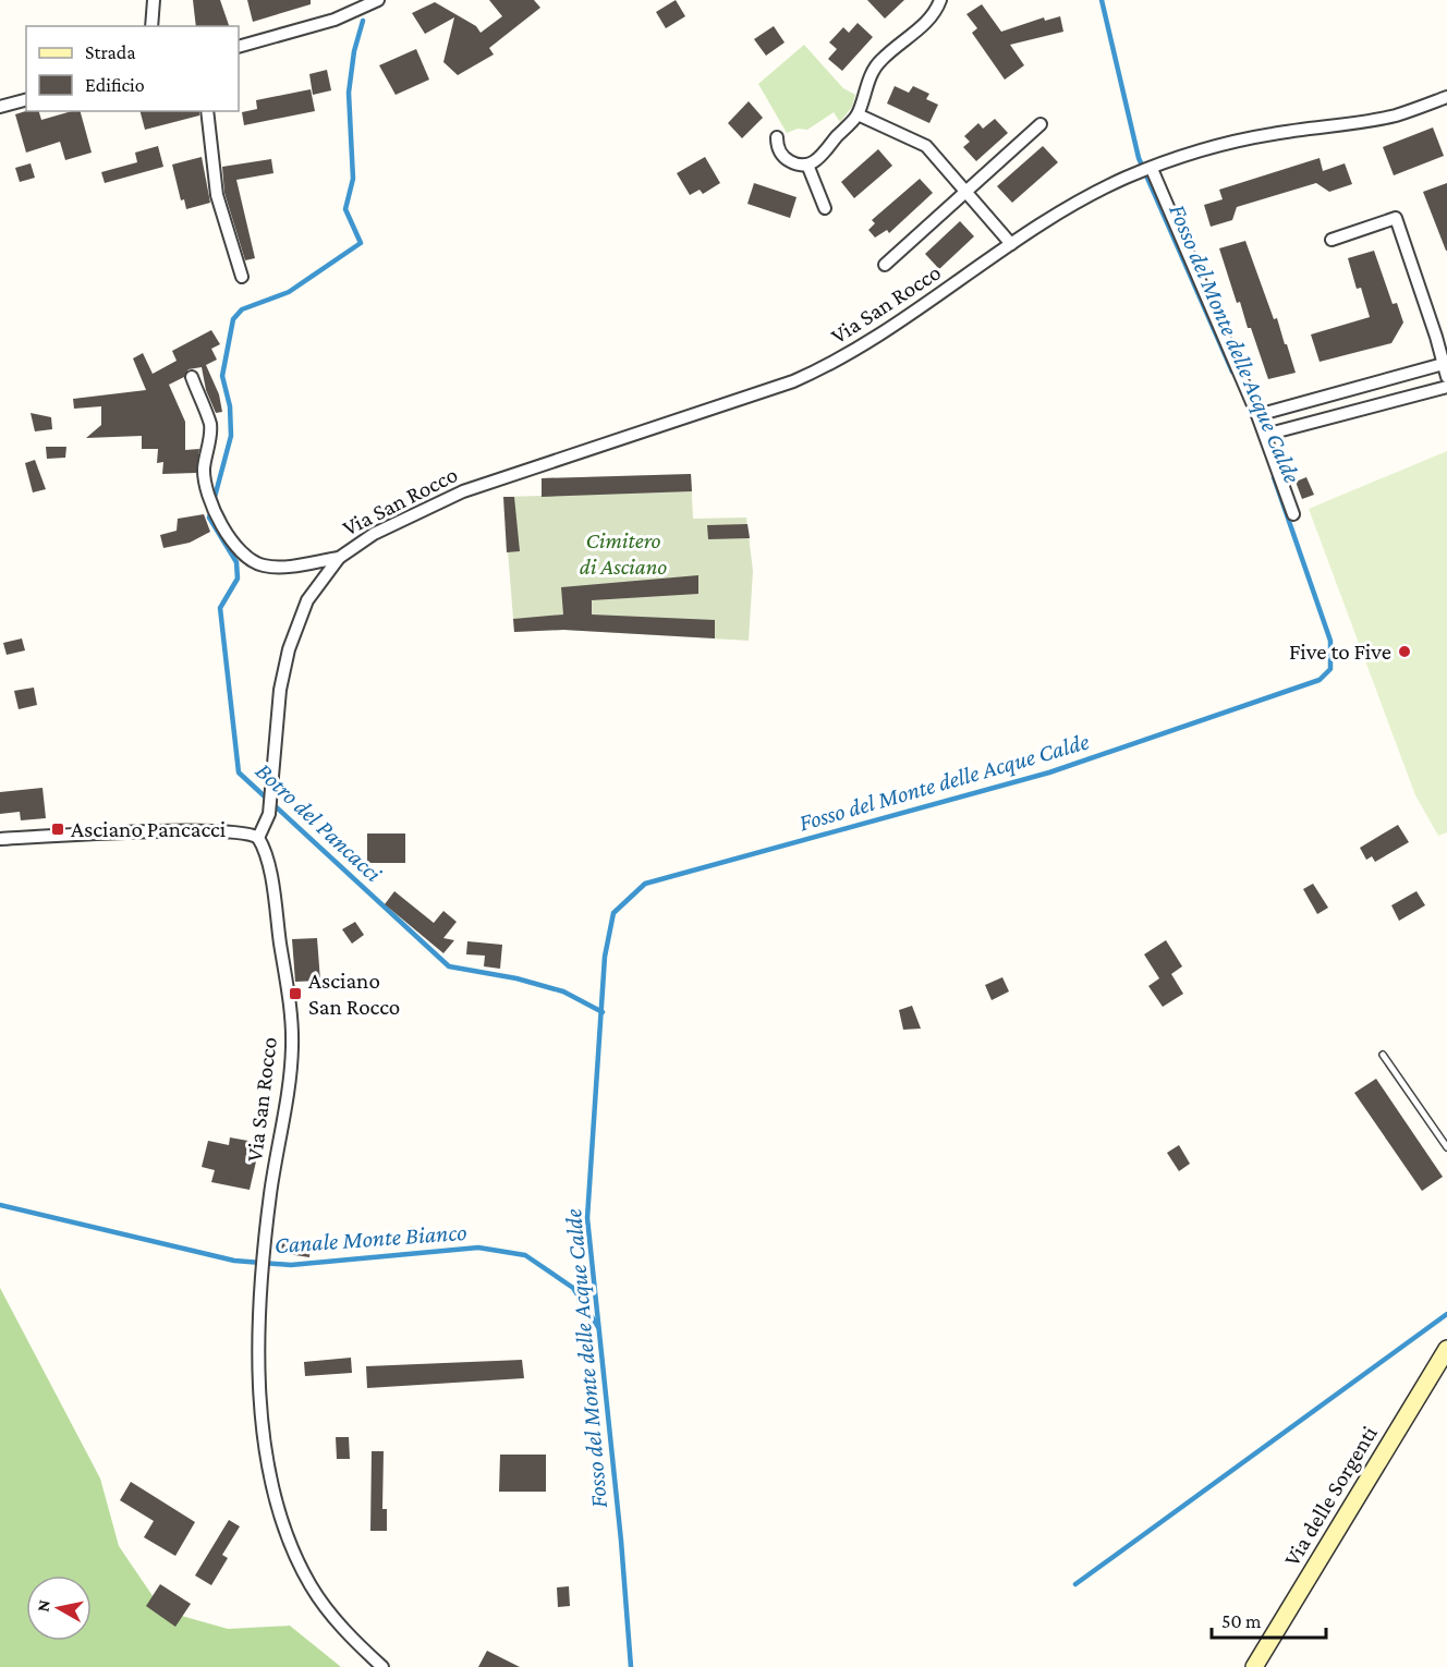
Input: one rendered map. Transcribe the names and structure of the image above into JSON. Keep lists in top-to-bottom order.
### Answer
{
  "streets": {
    "main road": ["Via delle Sorgenti"],
    "street": ["Via San Rocco"]
  },
  "water": ["Fosso del Monte delle Acque Calde", "Botro del Pancacci", "Canale Monte Bianco"],
  "parks": ["Cimitero di Asciano"],
  "places": {
    "other": ["Five to Five"],
    "transit": ["Asciano Pancacci", "Asciano San Rocco"]
  },
  "legend": ["Strada", "Edificio"],
  "scale_bar": "50 m",
  "north": "left"
}
